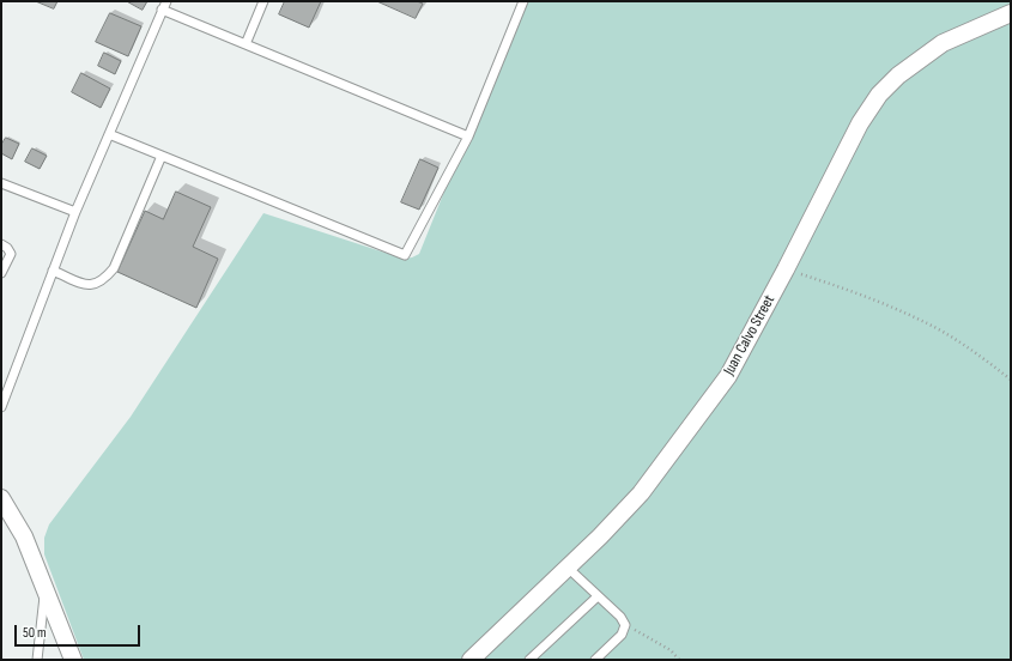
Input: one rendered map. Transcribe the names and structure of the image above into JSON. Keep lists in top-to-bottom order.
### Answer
{
  "streets": {
    "street": ["Juan Calvo Street"]
  },
  "scale_bar": "50 m"
}
